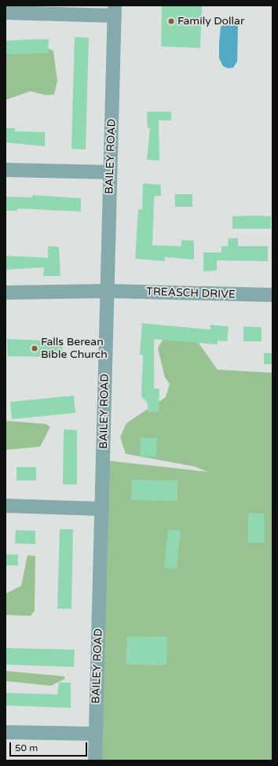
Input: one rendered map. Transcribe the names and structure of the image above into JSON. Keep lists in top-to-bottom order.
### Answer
{
  "streets": {
    "street": ["BAILEY ROAD", "TREASCH DRIVE"]
  },
  "crossings": [
    ["BAILEY ROAD", "TREASCH DRIVE"]
  ],
  "places": ["Family Dollar", "Falls Berean Bible Church"],
  "scale_bar": "50 m"
}
